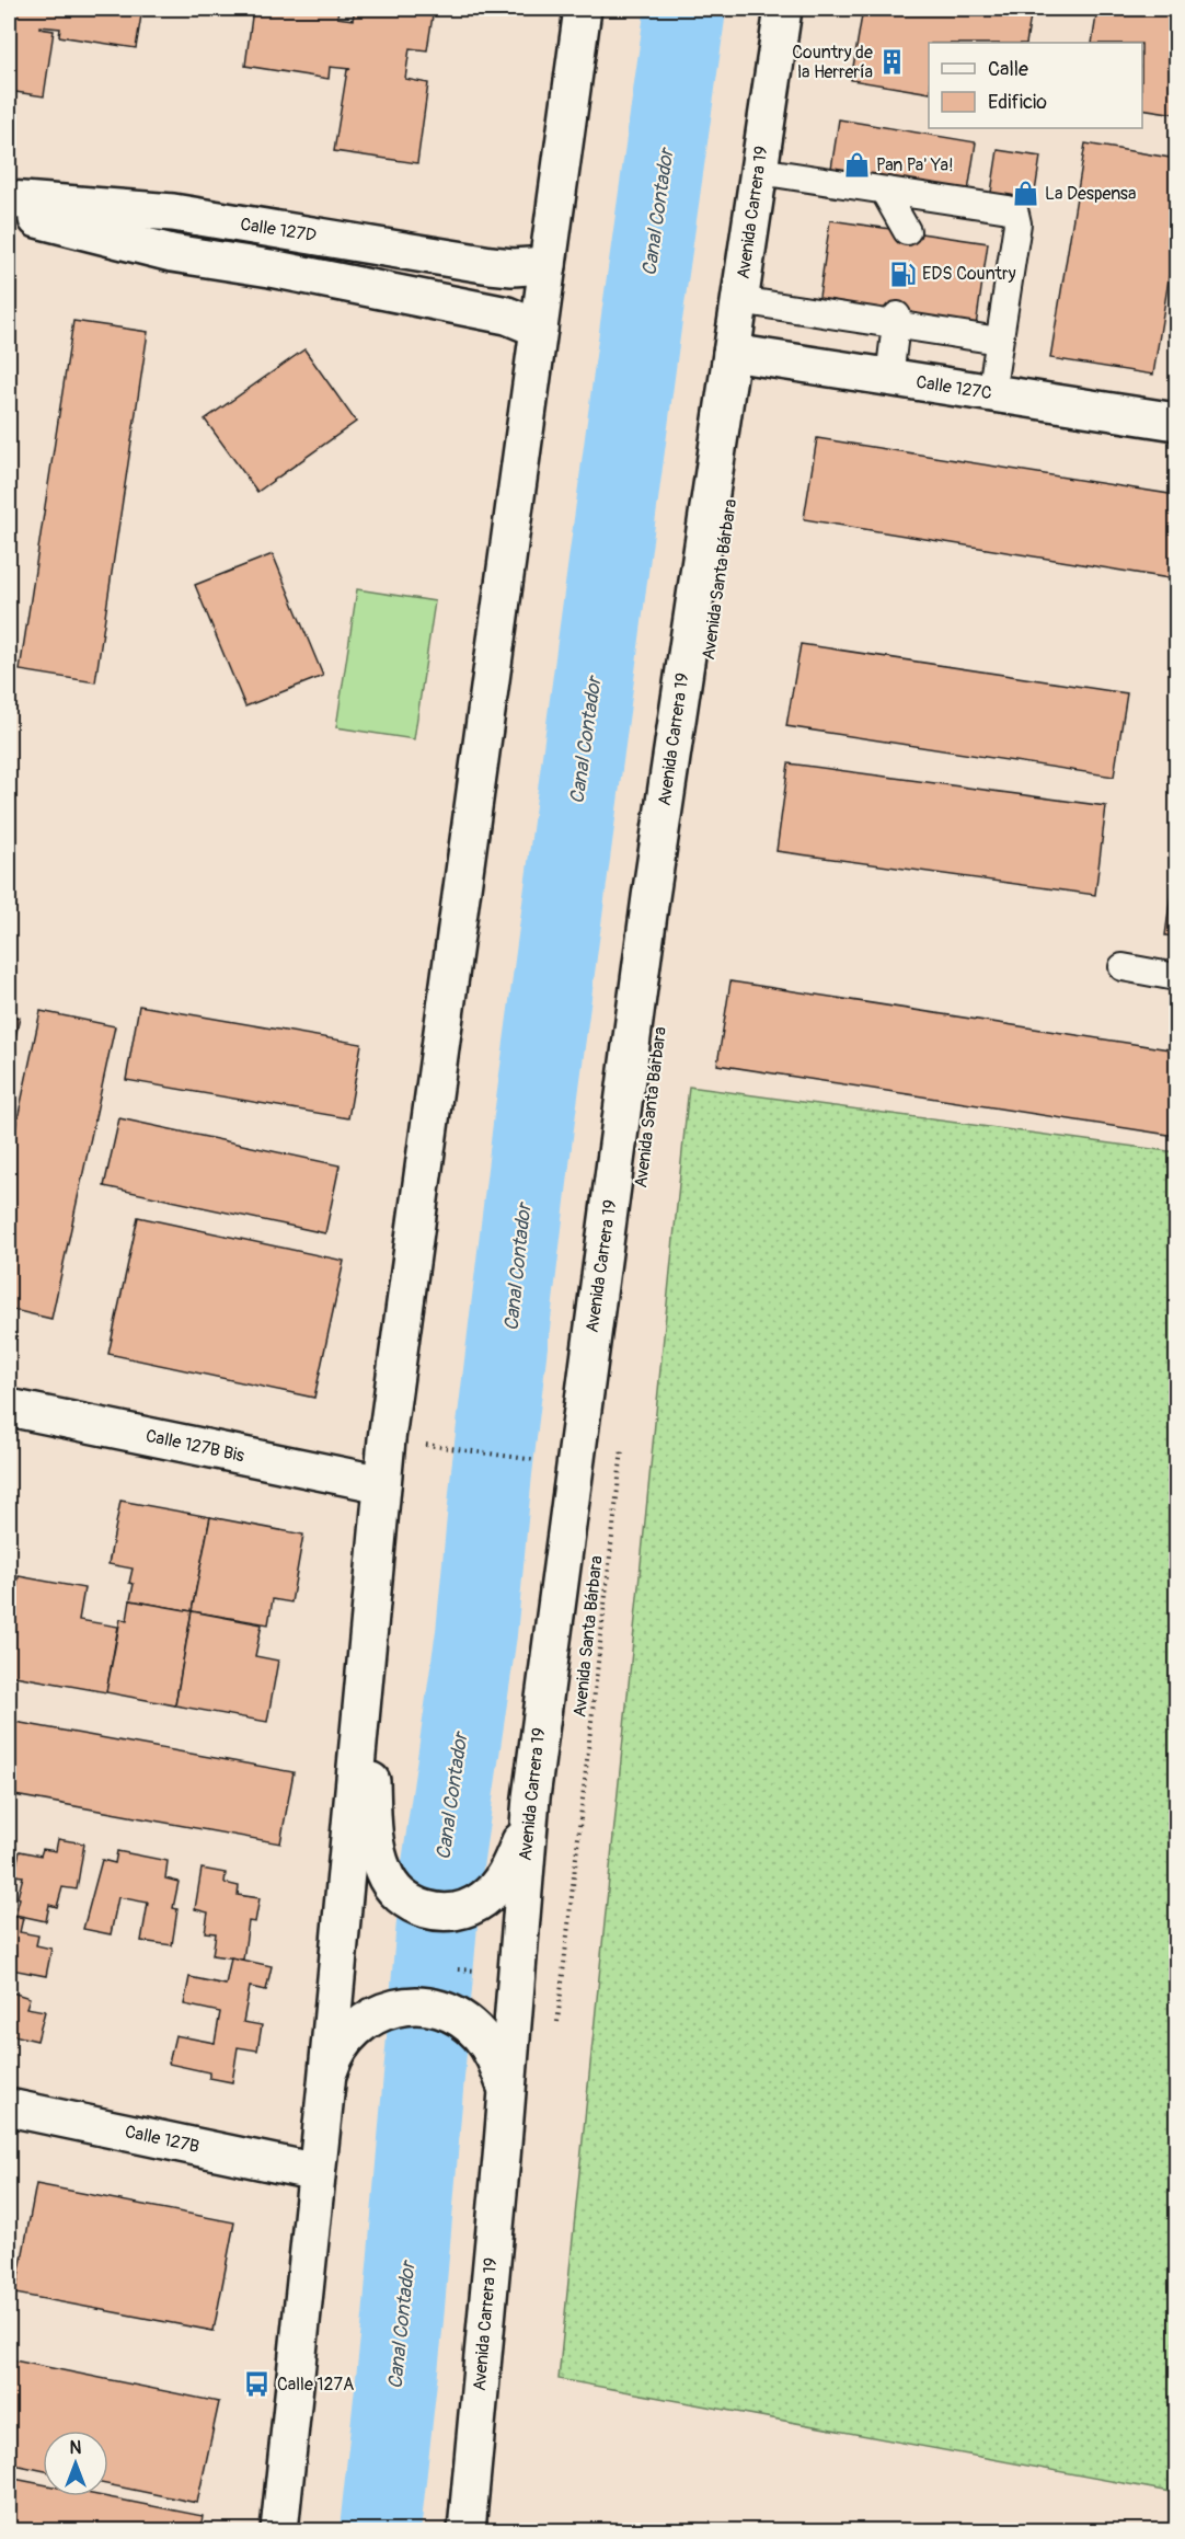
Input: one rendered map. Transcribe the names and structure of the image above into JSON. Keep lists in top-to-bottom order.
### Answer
{
  "streets": {
    "main road": [
      "Avenida Carrera 19",
      "Calle 127D",
      "Calle 127C",
      "Calle 127B Bis",
      "Calle 127B"
    ],
    "path": ["Avenida Santa Bárbara"]
  },
  "crossings": [
    ["Avenida Carrera 19", "Calle 127C"]
  ],
  "water": ["Canal Contador"],
  "places": {
    "building": ["Country de la Herrería"],
    "shop": ["Pan Pa' Ya!", "La Despensa"],
    "fuel station": ["EDS Country"],
    "bus stop": ["Calle 127A"]
  },
  "legend": ["Calle", "Edificio"],
  "north": "top"
}
